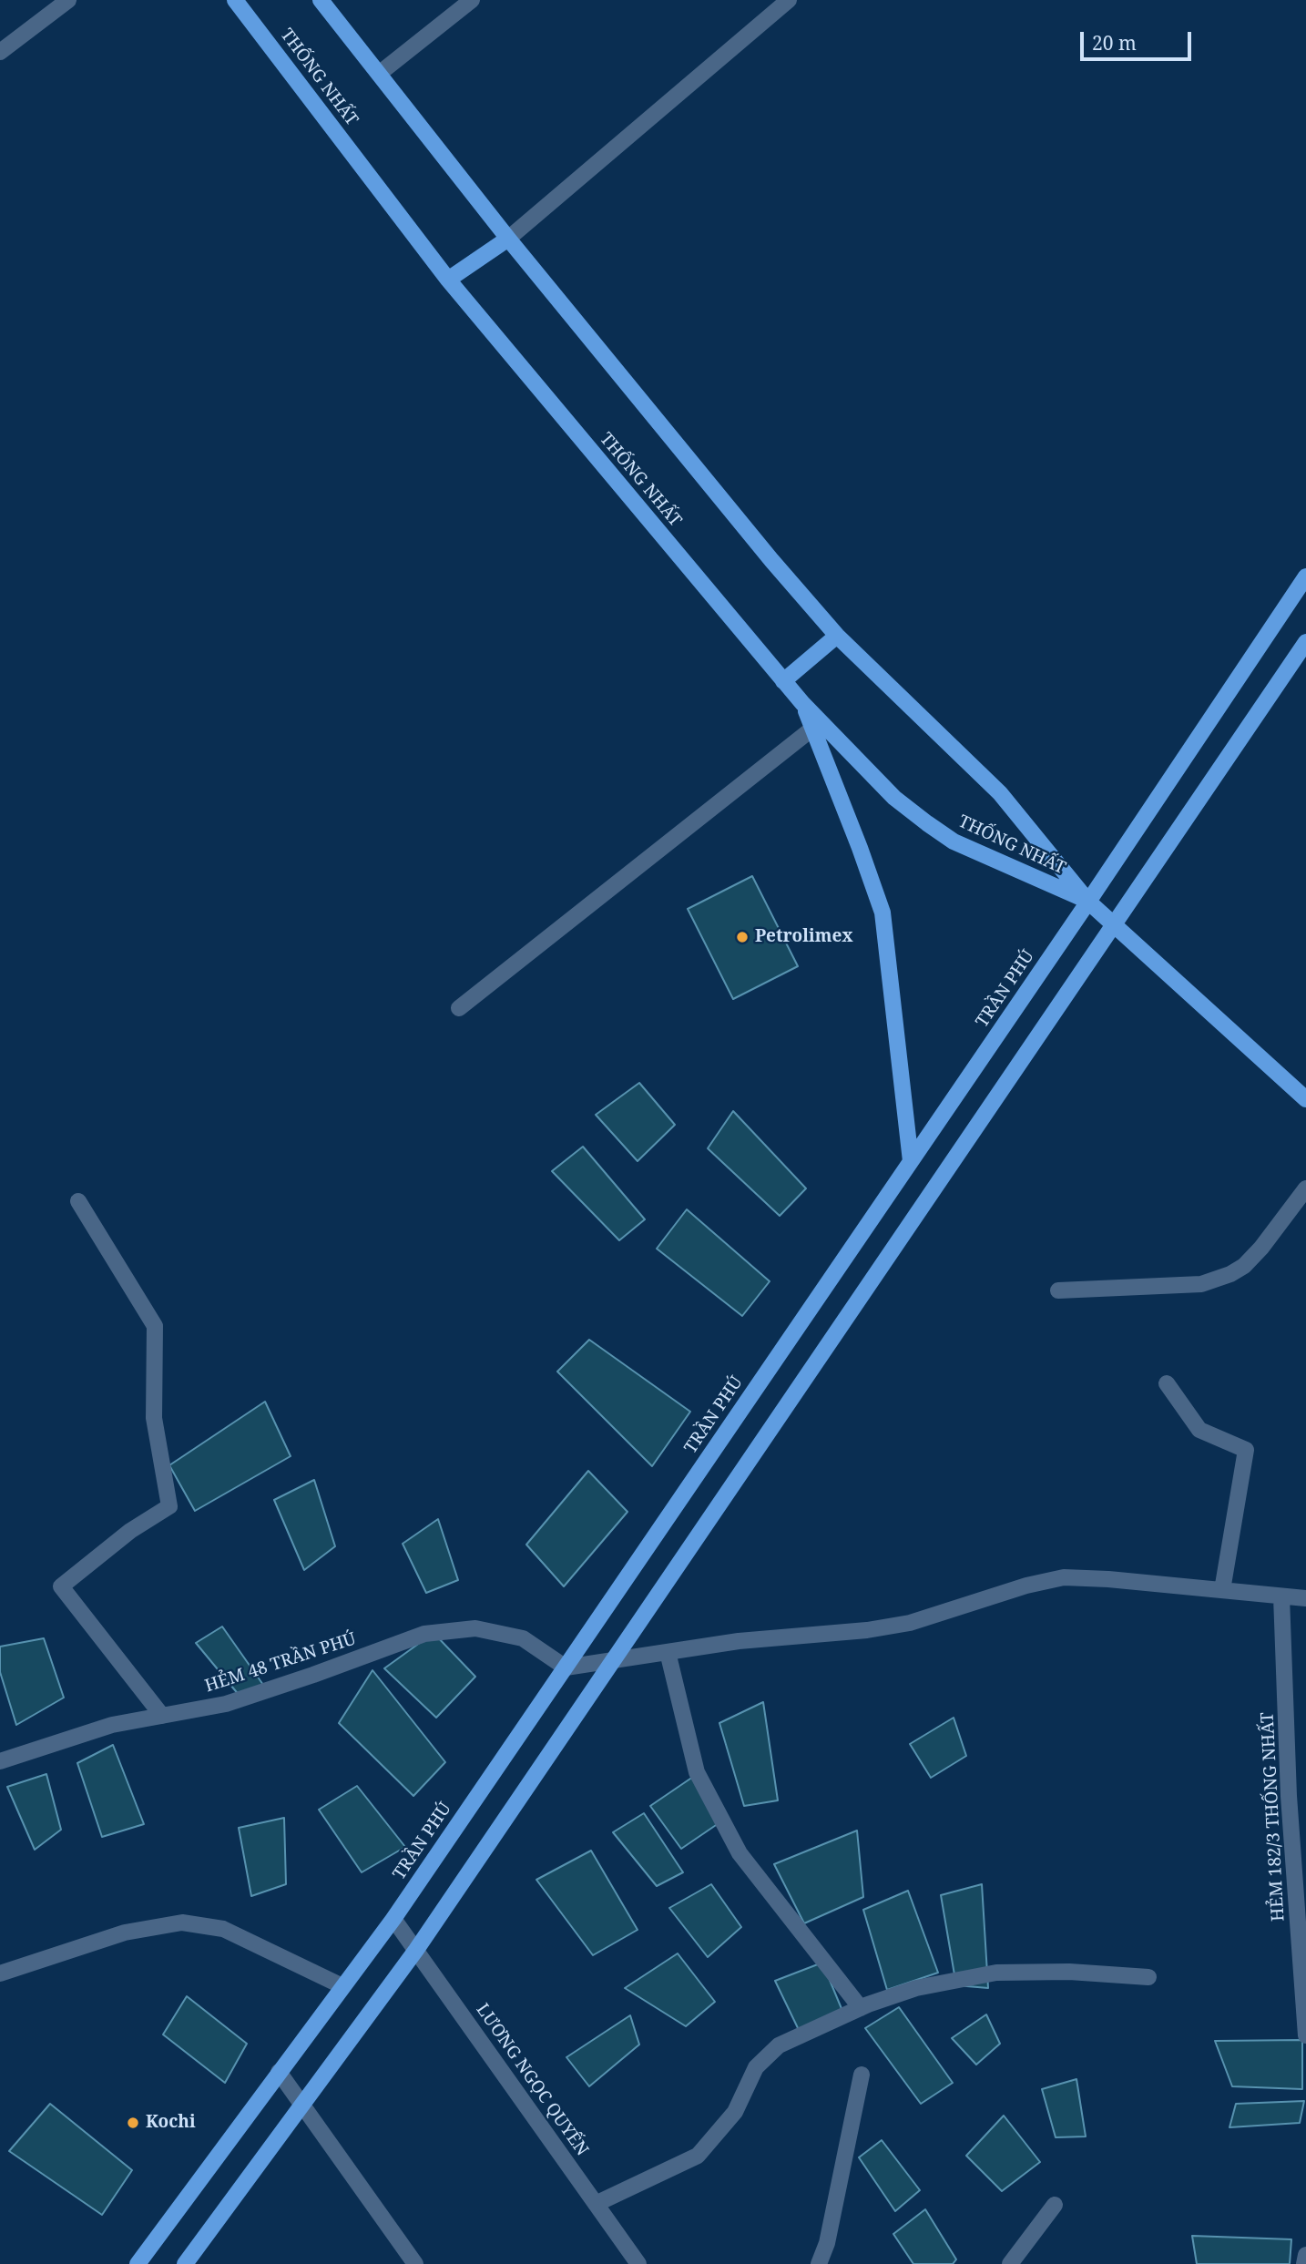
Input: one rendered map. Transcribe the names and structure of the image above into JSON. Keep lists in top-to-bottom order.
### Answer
{
  "streets": {
    "main road": ["THỐNG NHẤT", "TRẦN PHÚ"],
    "street": ["HẺM 48 TRẦN PHÚ", "HẺM 182/3 THỐNG NHẤT", "LƯƠNG NGỌC QUYẾN"]
  },
  "crossings": [
    ["THỐNG NHẤT", "TRẦN PHÚ"],
    ["TRẦN PHÚ", "HẺM 48 TRẦN PHÚ"],
    ["TRẦN PHÚ", "LƯƠNG NGỌC QUYẾN"]
  ],
  "places": ["Petrolimex", "Kochi"],
  "scale_bar": "20 m"
}
